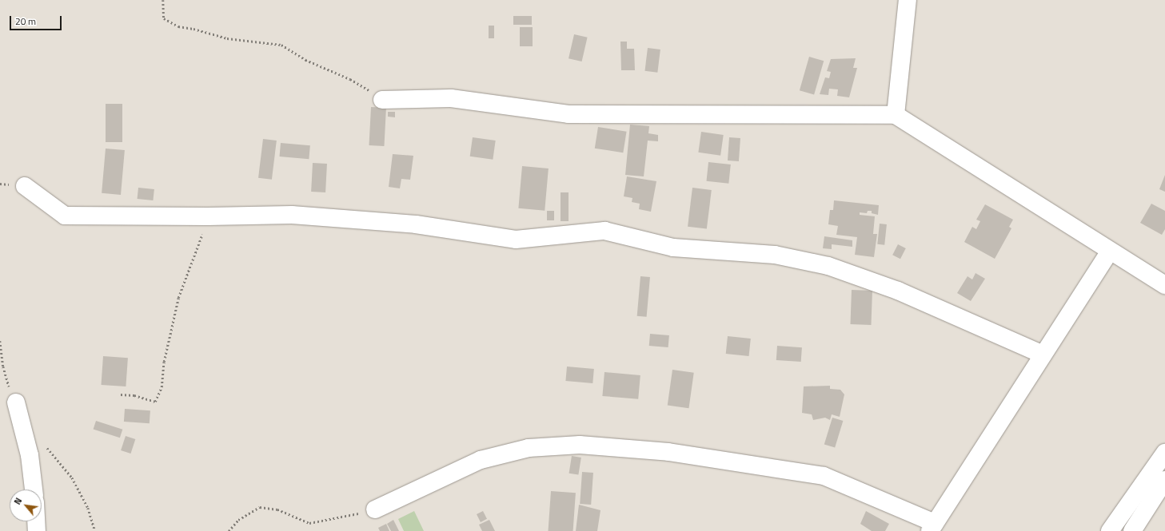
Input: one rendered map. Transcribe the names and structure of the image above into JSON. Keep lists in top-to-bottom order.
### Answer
{
  "scale_bar": "20 m",
  "north": "top left"
}
